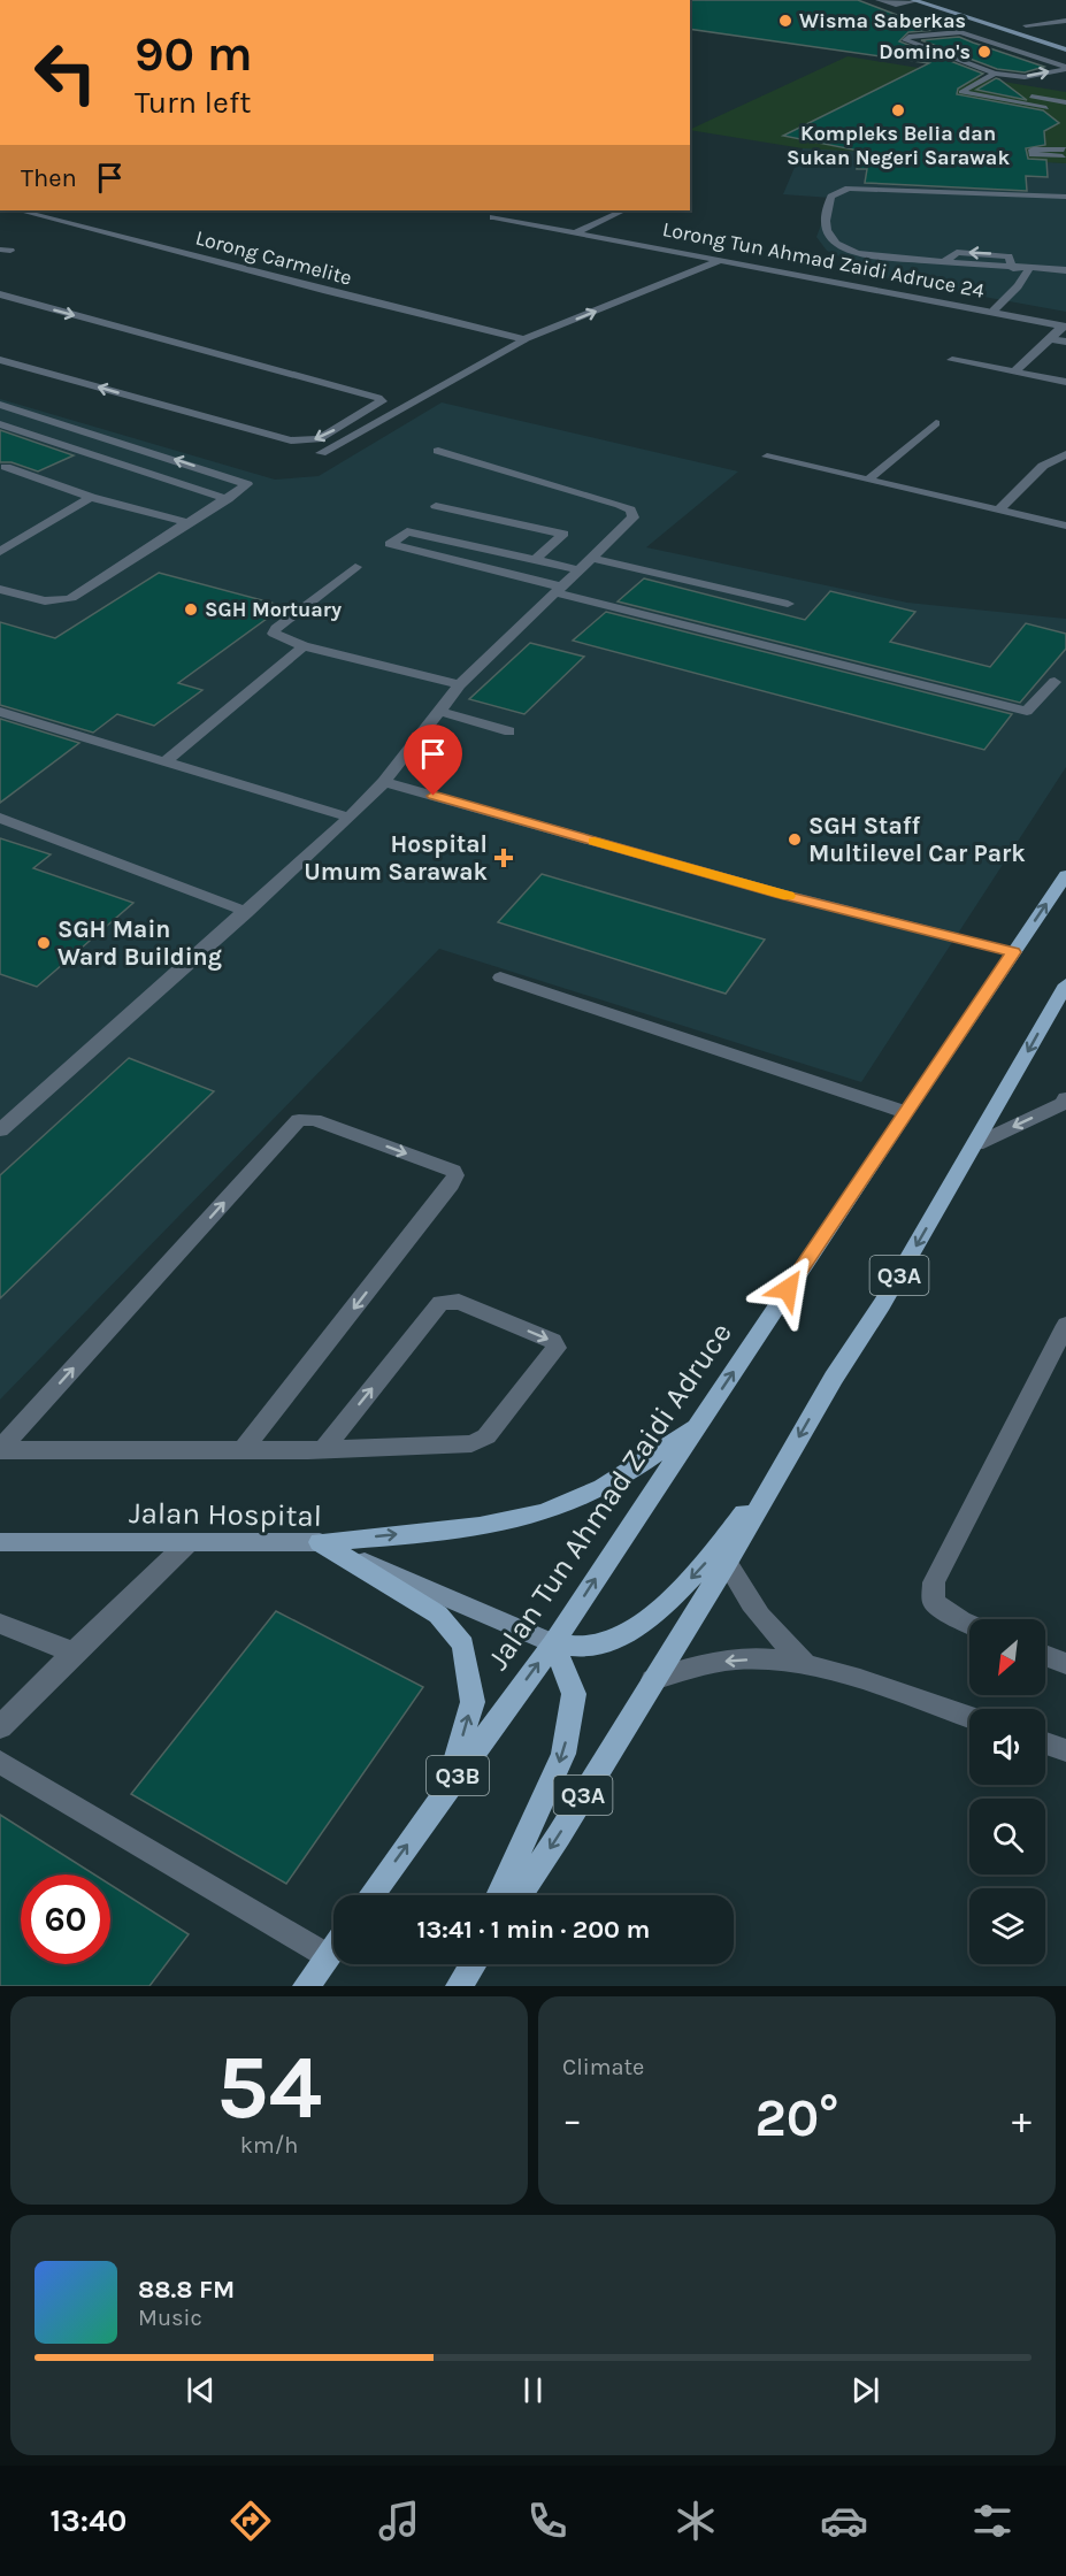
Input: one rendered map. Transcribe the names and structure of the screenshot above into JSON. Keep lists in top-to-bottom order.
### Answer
{
  "streets": {
    "main road": [
      "Q3A",
      "Jalan Tun Ahmad Zaidi Adruce",
      "Jalan Hospital",
      "Q3B"
    ],
    "street": ["Lorong Carmelite", "Lorong Tun Ahmad Zaidi Adruce 24"]
  },
  "crossings": [
    ["Jalan Tun Ahmad Zaidi Adruce", "Jalan Hospital"]
  ],
  "places": {
    "other": [
      "Wisma Saberkas",
      "Domino's",
      "Kompleks Belia dan Sukan Negeri Sarawak",
      "SGH Mortuary",
      "SGH Staff Multilevel Car Park",
      "SGH Main Ward Building"
    ],
    "health": ["Hospital Umum Sarawak"]
  },
  "north": "bottom left",
  "page": {
    "turn": ["90 m", "Turn left"],
    "then": "Then",
    "limit": "60",
    "trip": "13:41 · 1 min · 200 m",
    "tile": [
      ["54", "km/h"],
      "Climate"
    ],
    "heat": ["−", "20°", "+"],
    "song": ["88.8 FM", "Music"],
    "tabs": "13:40"
  }
}
